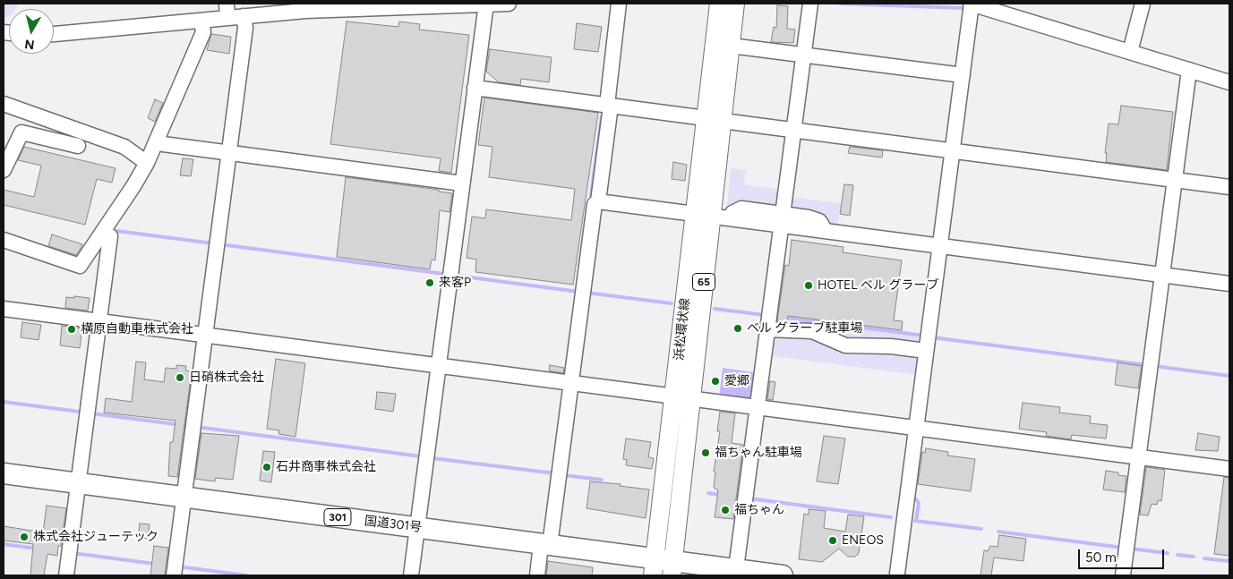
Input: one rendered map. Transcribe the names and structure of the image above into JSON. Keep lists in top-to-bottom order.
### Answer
{
  "streets": {
    "highway": ["301", "国道301号"],
    "main road": ["65", "浜松環状線"]
  },
  "crossings": [
    ["浜松環状線", "国道301号"]
  ],
  "places": [
    "来客P",
    "HOTEL ベル グラーブ",
    "ベル グラーブ駐車場",
    "横原自動車株式会社",
    "日硝株式会社",
    "愛郷",
    "福ちゃん駐車場",
    "石井商事株式会社",
    "福ちゃん",
    "株式会社ジューテック",
    "ENEOS"
  ],
  "scale_bar": "50 m",
  "north": "bottom"
}
